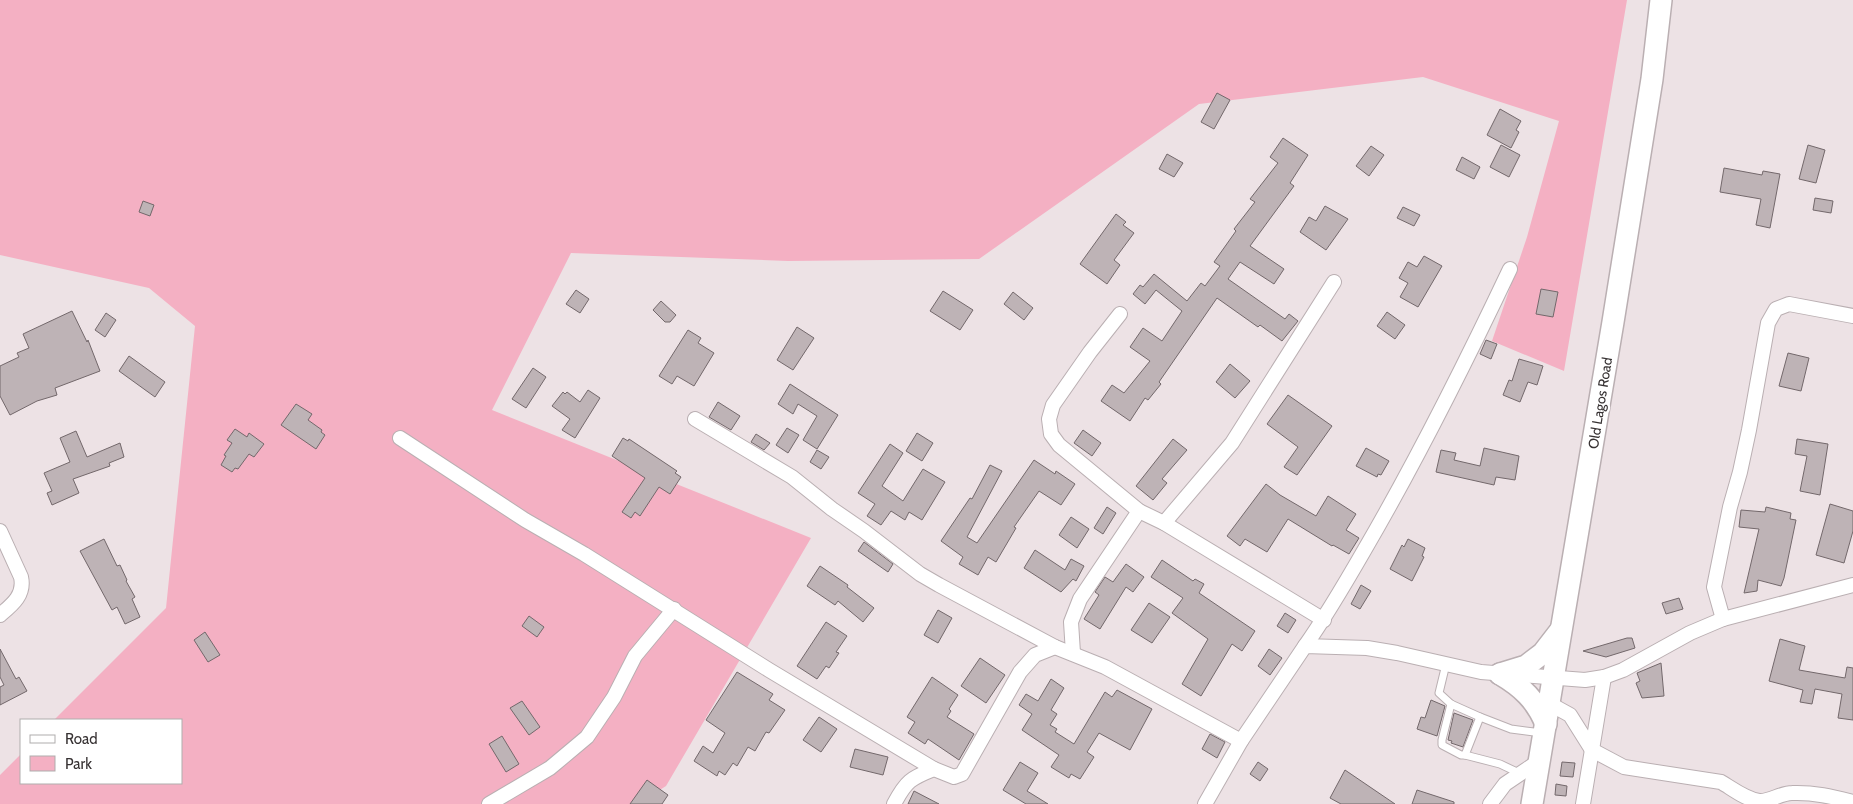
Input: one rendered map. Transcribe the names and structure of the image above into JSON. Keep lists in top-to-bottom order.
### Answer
{
  "streets": {
    "main road": ["Old Lagos Road"]
  },
  "legend": ["Road", "Park"]
}
